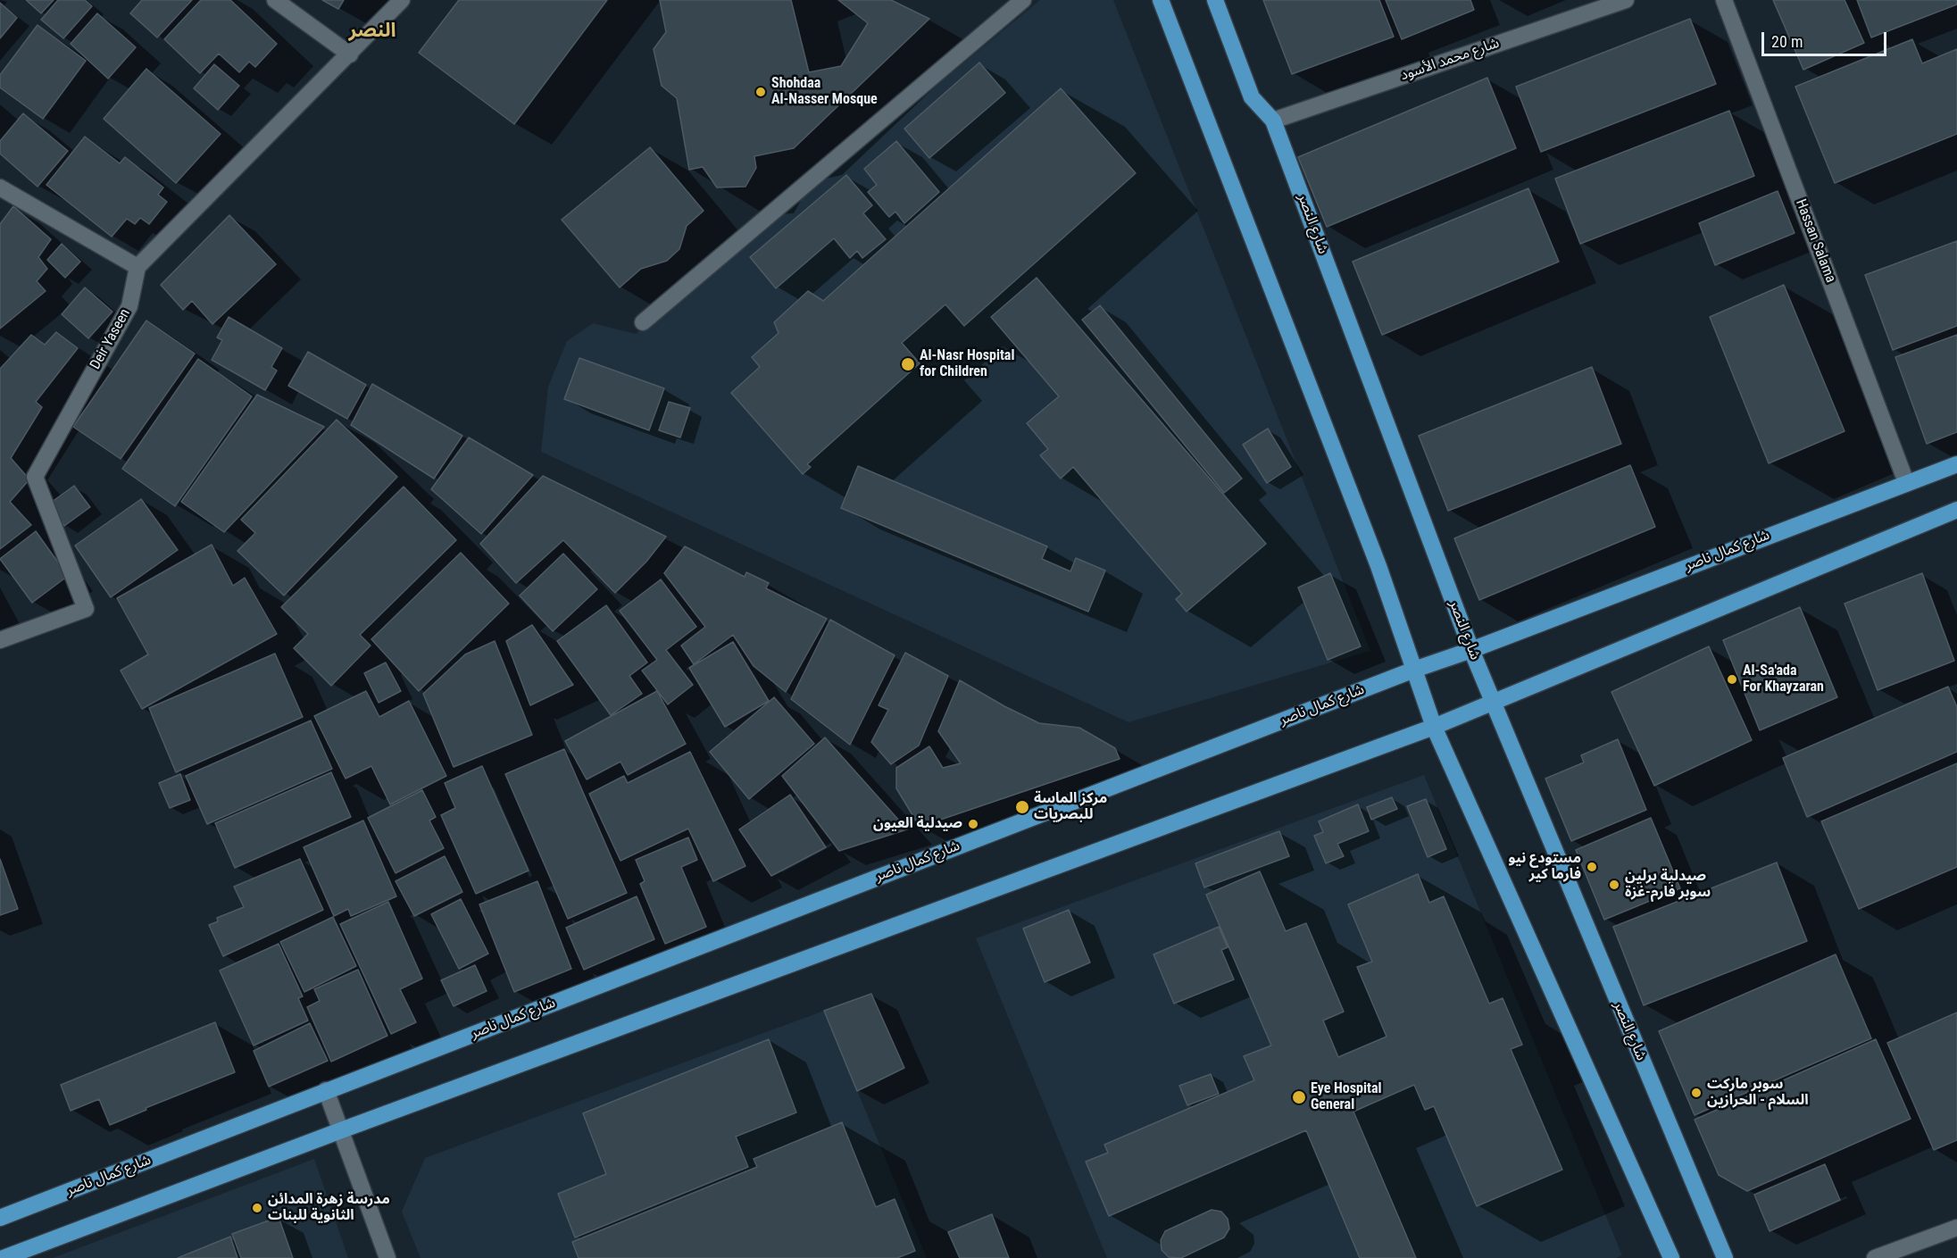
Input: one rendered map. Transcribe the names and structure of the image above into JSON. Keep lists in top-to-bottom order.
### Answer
{
  "streets": {
    "main road": ["شارع النصر", "شارع كمال ناصر"],
    "street": ["شارع محمد الأسود", "Hassan Salama", "Deir Yaseen"]
  },
  "crossings": [
    ["شارع محمد الأسود", "شارع النصر"],
    ["شارع النصر", "شارع كمال ناصر"],
    ["Hassan Salama", "شارع كمال ناصر"]
  ],
  "districts": ["النصر"],
  "places": [
    "Shohdaa Al-Nasser Mosque",
    "Al-Nasr Hospital for Children",
    "Al-Sa'ada For Khayzaran",
    "مركز الماسة للبصريات",
    "صيدلية العيون",
    "مستودع نيو فارما كير",
    "صيدلية برلين سوبر فارم-غزة",
    "سوبر ماركت السلام - الحرازين",
    "Eye Hospital General",
    "مدرسة زهرة المدائن الثانوية للبنات"
  ],
  "scale_bar": "20 m"
}
